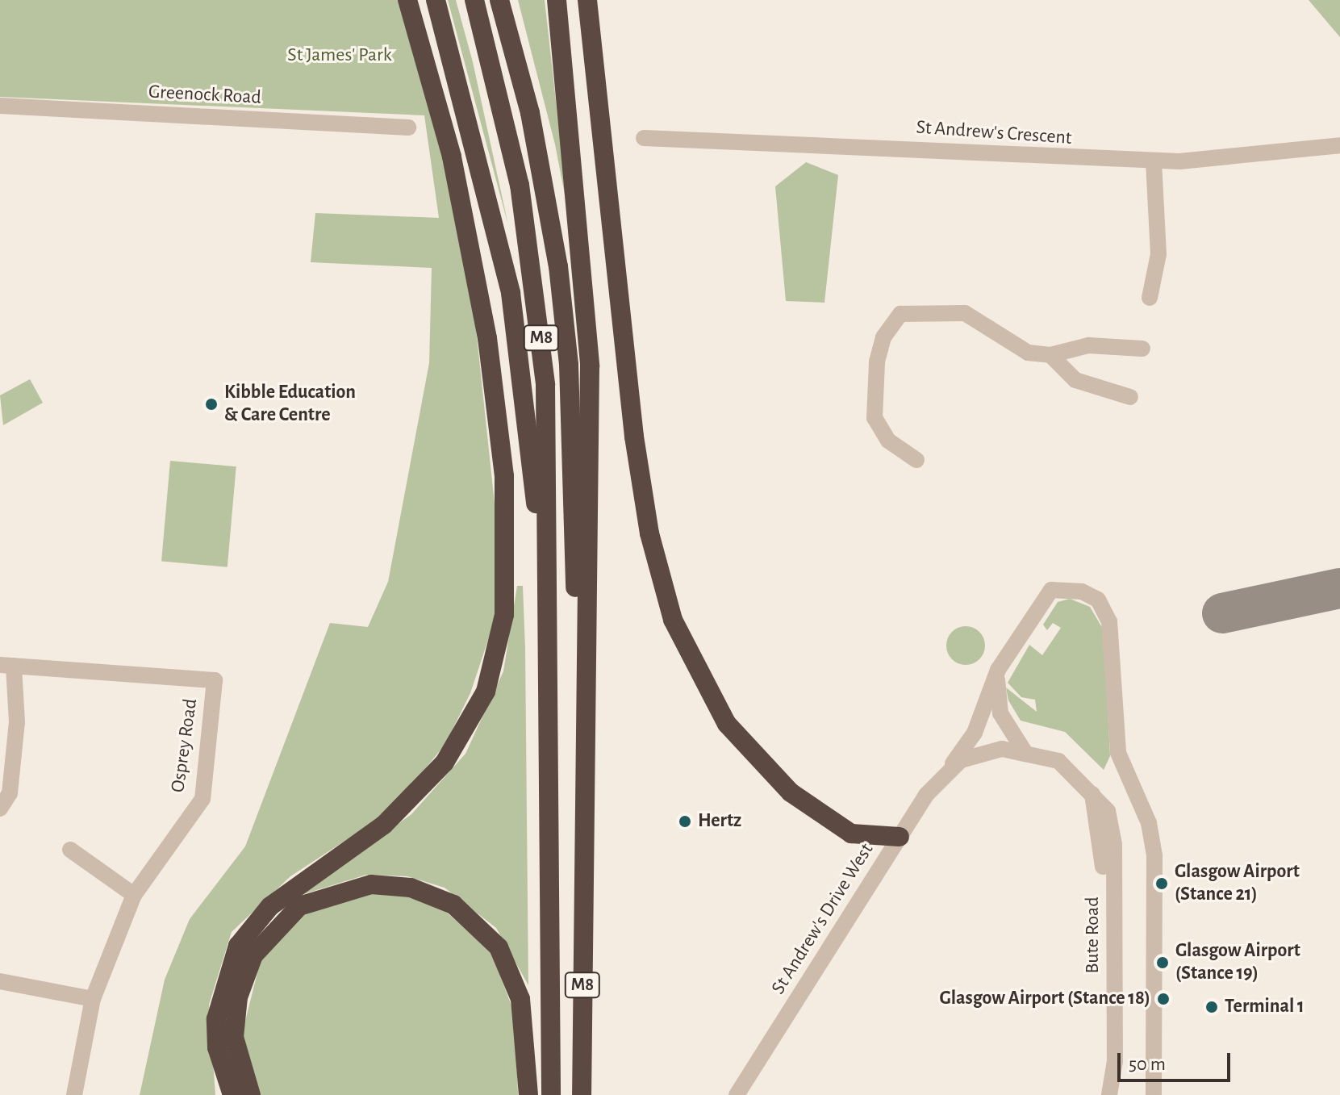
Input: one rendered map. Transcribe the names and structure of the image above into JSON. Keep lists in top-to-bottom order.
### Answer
{
  "streets": {
    "highway": ["M8"],
    "street": [
      "Greenock Road",
      "St Andrew's Crescent",
      "Osprey Road",
      "St Andrew's Drive West",
      "Bute Road"
    ]
  },
  "crossings": [
    ["St Andrew's Drive West", "Bute Road"]
  ],
  "parks": ["St James' Park"],
  "places": [
    "Kibble Education & Care Centre",
    "Hertz",
    "Glasgow Airport (Stance 21)",
    "Glasgow Airport (Stance 19)",
    "Glasgow Airport (Stance 18)",
    "Terminal 1"
  ],
  "scale_bar": "50 m"
}
